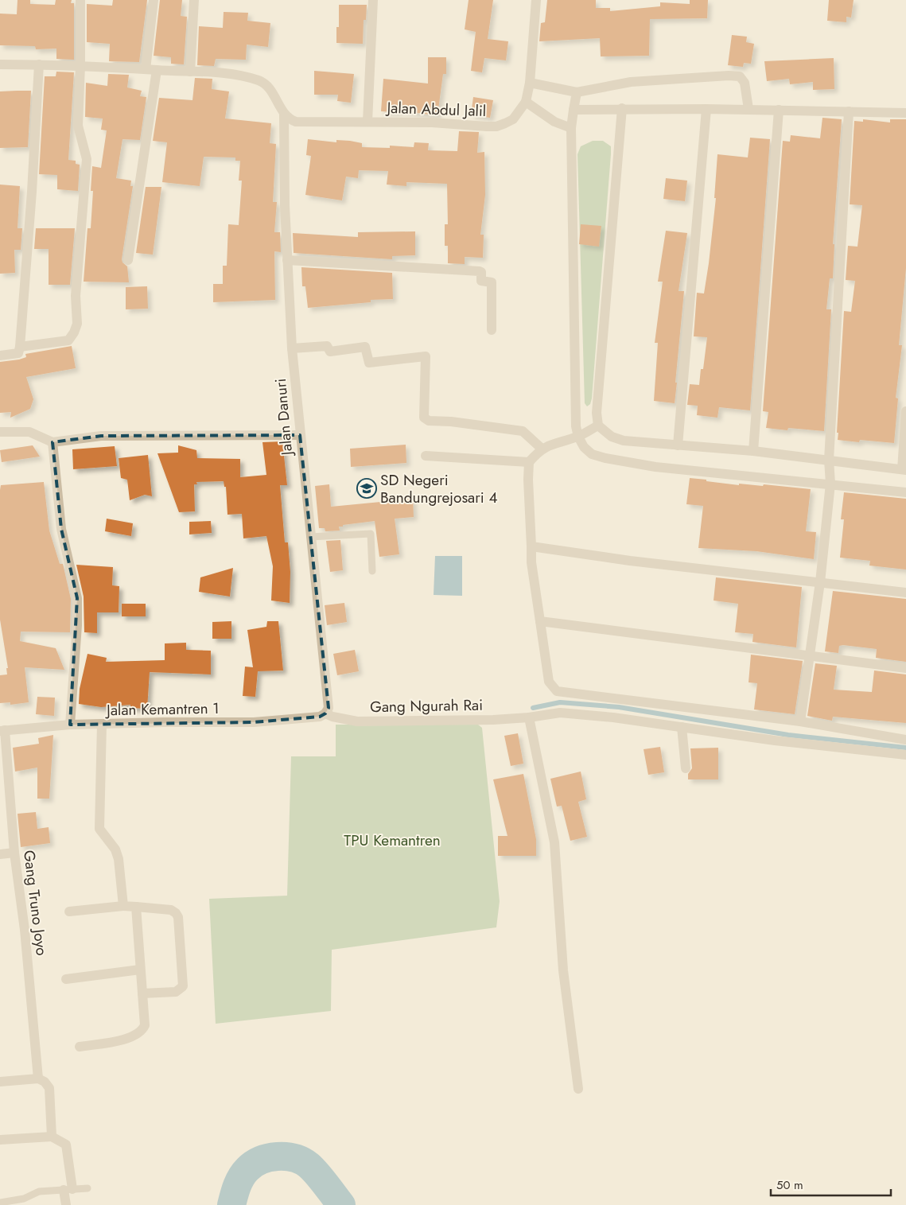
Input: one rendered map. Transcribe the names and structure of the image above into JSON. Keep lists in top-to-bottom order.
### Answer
{
  "streets": {
    "street": [
      "Jalan Abdul Jalil",
      "Jalan Danuri",
      "Gang Ngurah Rai",
      "Jalan Kemantren 1",
      "Gang Truno Joyo"
    ]
  },
  "crossings": [
    ["Jalan Abdul Jalil", "Jalan Danuri"],
    ["Jalan Danuri", "Gang Ngurah Rai"],
    ["Jalan Danuri", "Jalan Kemantren 1"],
    ["Gang Ngurah Rai", "Jalan Kemantren 1"],
    ["Jalan Kemantren 1", "Gang Truno Joyo"]
  ],
  "parks": ["TPU Kemantren"],
  "places": {
    "school or university": ["SD Negeri Bandungrejosari 4"]
  },
  "scale_bar": "50 m"
}
